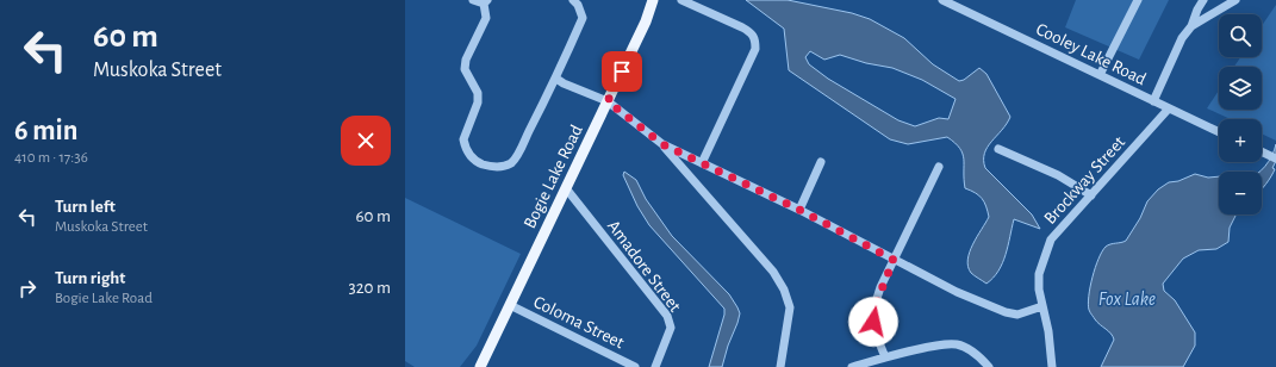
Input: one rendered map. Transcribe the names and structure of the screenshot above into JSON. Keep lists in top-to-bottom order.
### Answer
{
  "streets": {
    "main road": ["Bogie Lake Road"],
    "street": [
      "Cooley Lake Road",
      "Brockway Street",
      "Amadore Street",
      "Coloma Street"
    ]
  },
  "crossings": [
    ["Cooley Lake Road", "Brockway Street"],
    ["Bogie Lake Road", "Amadore Street"],
    ["Bogie Lake Road", "Coloma Street"]
  ],
  "water": ["Fox Lake"],
  "page": {
    "turn": ["60 m", "Muskoka Street"],
    "map_buttons": ["+", "−"],
    "heading": ["6 min", "410 m · 17:36"],
    "list": [
      {
        "name": "Turn left",
        "note": "Muskoka Street",
        "value": "60 m"
      },
      {
        "name": "Turn right",
        "note": "Bogie Lake Road",
        "value": "320 m"
      }
    ]
  }
}
